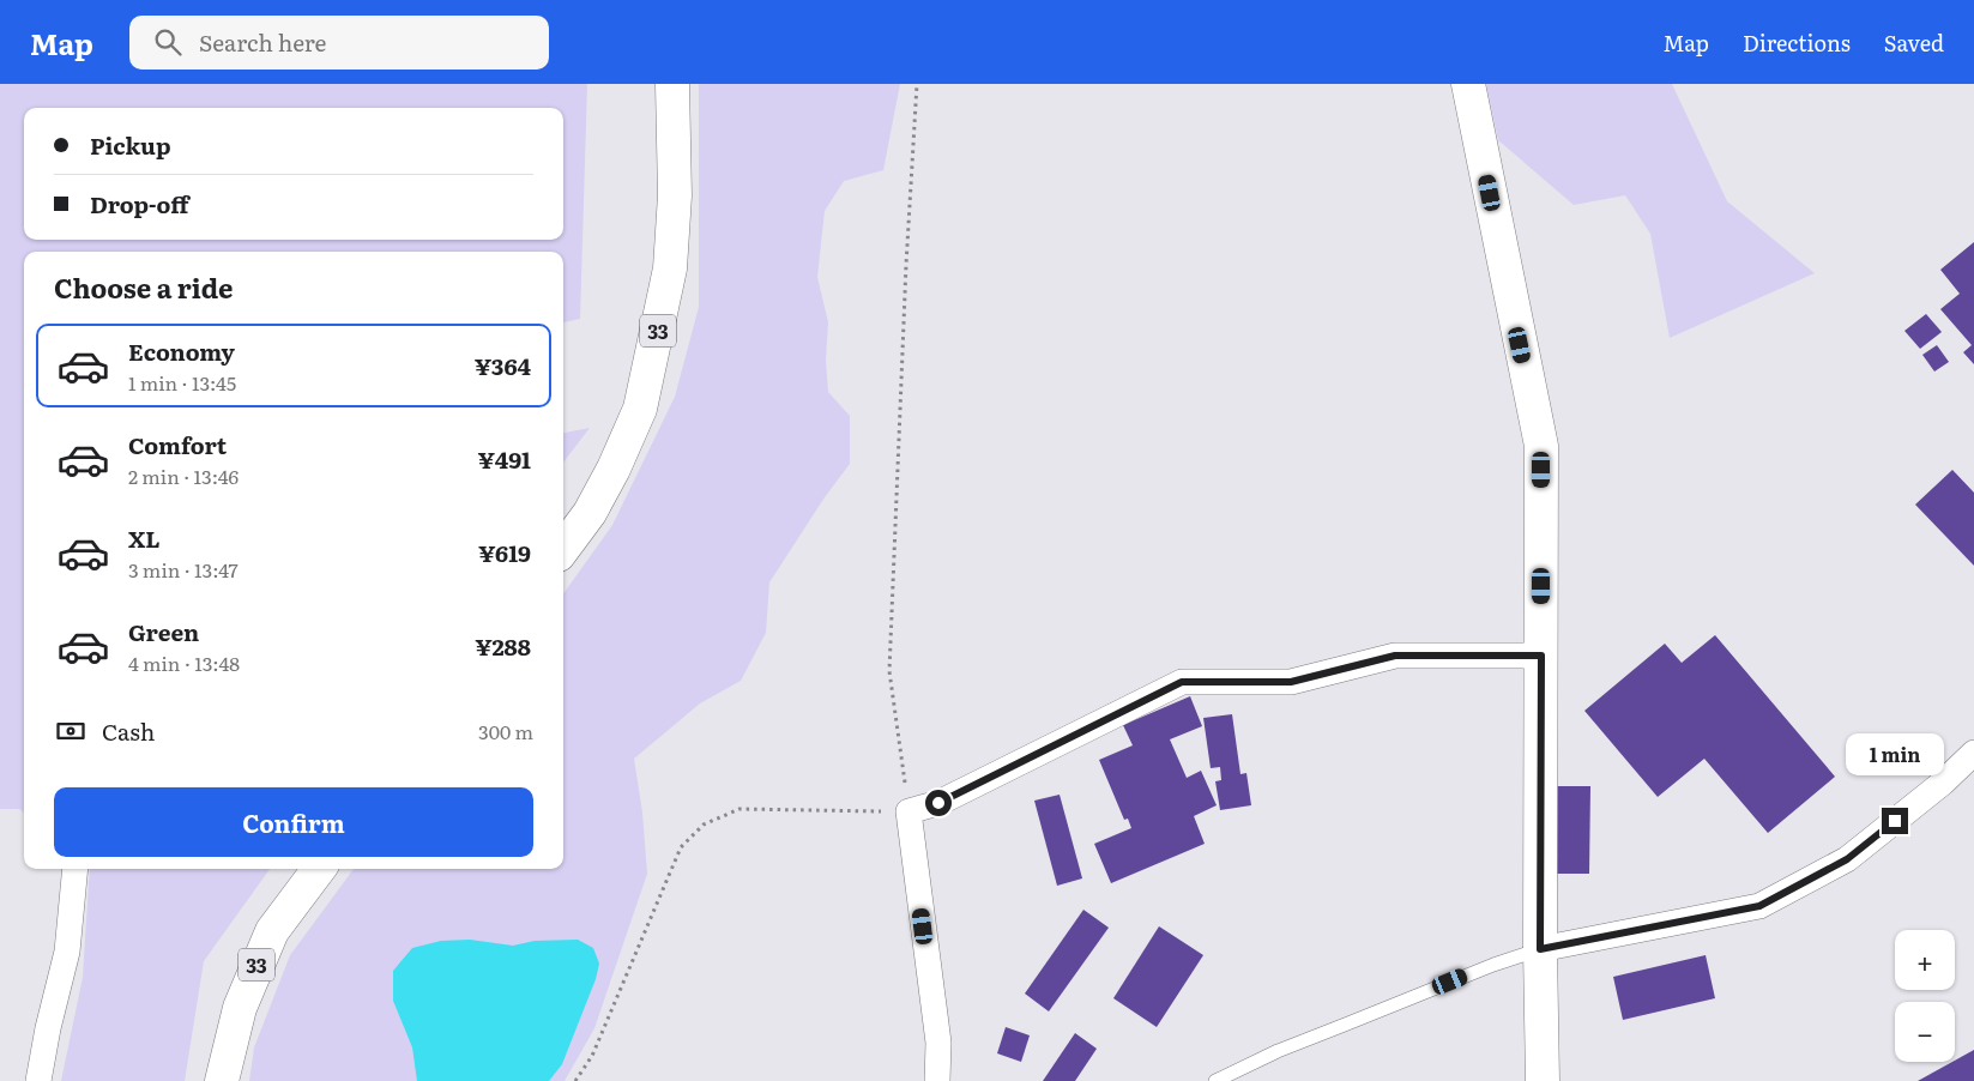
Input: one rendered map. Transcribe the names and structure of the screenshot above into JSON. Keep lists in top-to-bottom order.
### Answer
{
  "streets": {
    "street": ["33"]
  },
  "page": {
    "header": "Map",
    "search": "Search here",
    "nav": ["Map", "Directions", "Saved"],
    "banner": ["Pickup", "Drop-off"],
    "heading": "Choose a ride",
    "list": [
      {
        "name": "Economy",
        "note": "1 min · 13:45",
        "value": "¥364"
      },
      {
        "name": "Comfort",
        "note": "2 min · 13:46",
        "value": "¥491"
      },
      {
        "name": "XL",
        "note": "3 min · 13:47",
        "value": "¥619"
      },
      {
        "name": "Green",
        "note": "4 min · 13:48",
        "value": "¥288"
      }
    ],
    "pay": ["Cash", "300 m"],
    "bubble": "1 min",
    "buttons": "Confirm",
    "map_buttons": ["+", "−"]
  }
}
